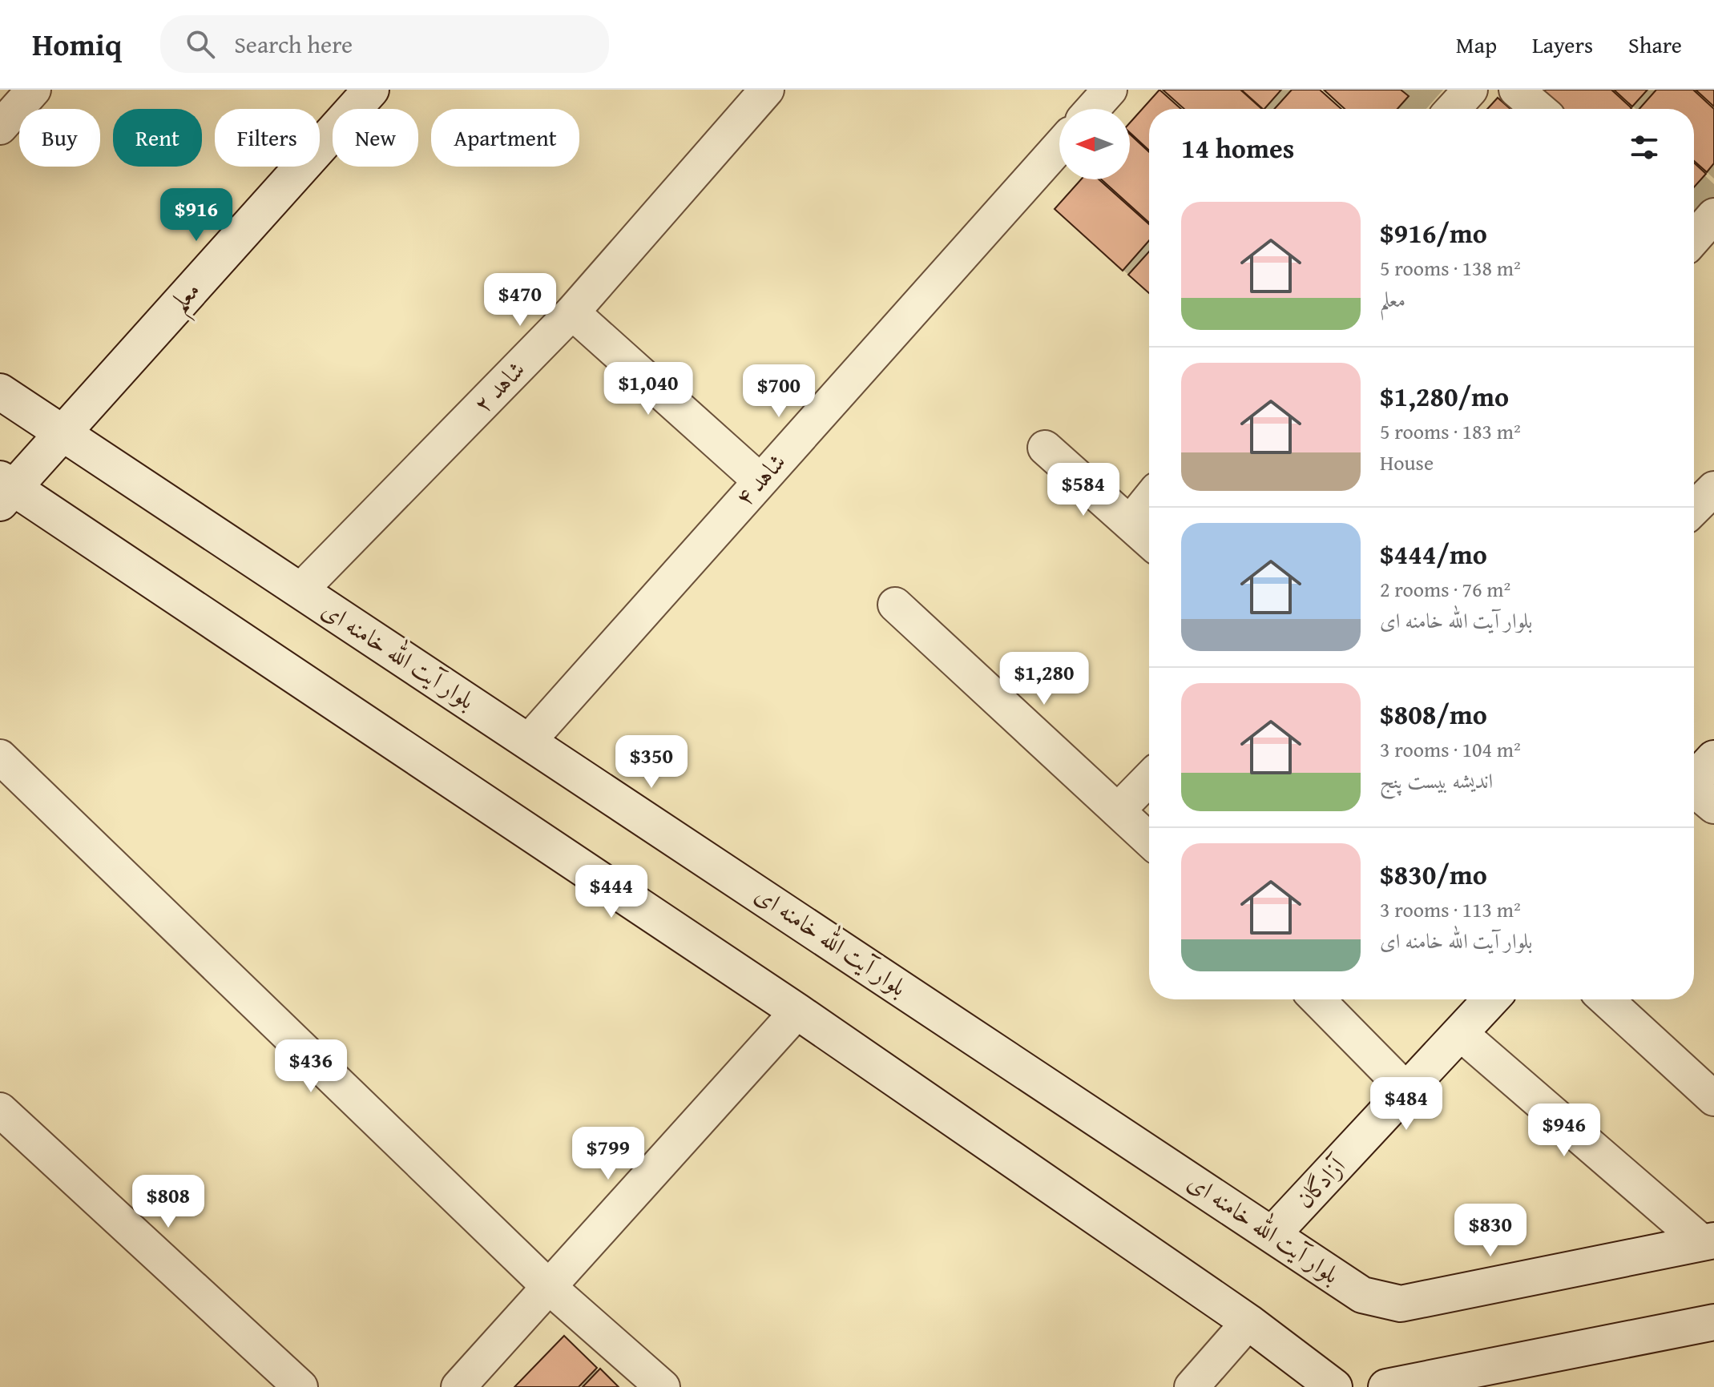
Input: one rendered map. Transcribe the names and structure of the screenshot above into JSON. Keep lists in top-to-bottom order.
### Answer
{
  "streets": {
    "street": [
      "معلم",
      "شاهد ۲",
      "شاهد ۴",
      "بلوار آیت الله خامنه ای",
      "آزادگان"
    ]
  },
  "crossings": [
    ["معلم", "بلوار آیت الله خامنه ای"],
    ["شاهد ۲", "بلوار آیت الله خامنه ای"],
    ["شاهد ۴", "بلوار آیت الله خامنه ای"],
    ["بلوار آیت الله خامنه ای", "آزادگان"]
  ],
  "north": "left",
  "page": {
    "header": "Homiq",
    "search": "Search here",
    "nav": ["Map", "Layers", "Share"],
    "chip": [
      "Buy",
      "Rent",
      "Filters",
      "New",
      "Apartment"
    ],
    "heading": "14 homes",
    "list": [
      {
        "name": "$916/mo",
        "note": "5 rooms · 138 m² · معلم"
      },
      {
        "name": "$1,280/mo",
        "note": "5 rooms · 183 m² · House"
      },
      {
        "name": "$444/mo",
        "note": "2 rooms · 76 m² · بلوار آیت الله خامنه ای"
      },
      {
        "name": "$808/mo",
        "note": "3 rooms · 104 m² · اندیشه بیست پنج"
      },
      {
        "name": "$830/mo",
        "note": "3 rooms · 113 m² · بلوار آیت الله خامنه ای"
      }
    ],
    "price": [
      "$916",
      "$470",
      "$1,040",
      "$700",
      "$584",
      "$1,280",
      "$350",
      "$444",
      "$436",
      "$484",
      "$946",
      "$799",
      "$808",
      "$830"
    ]
  }
}
